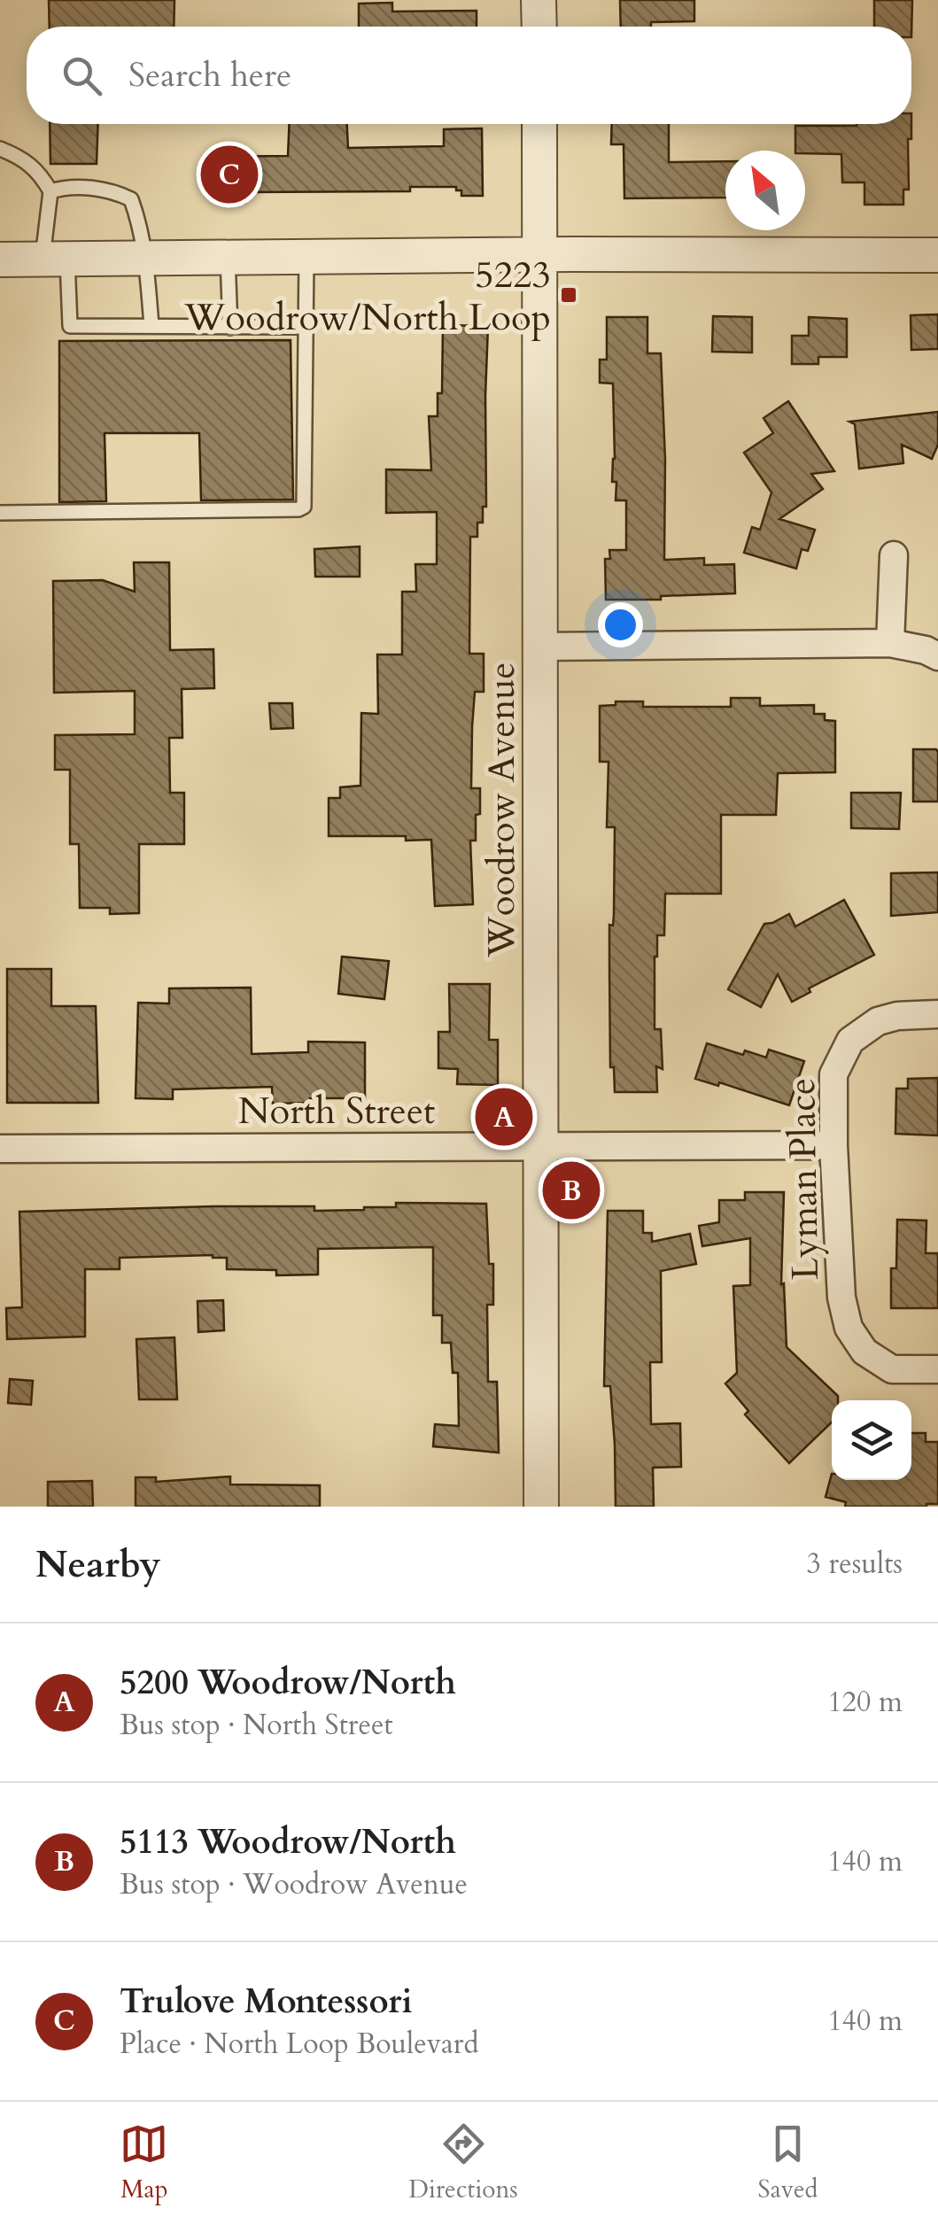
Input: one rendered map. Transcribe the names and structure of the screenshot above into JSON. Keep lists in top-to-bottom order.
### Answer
{
  "streets": {
    "street": ["Woodrow Avenue", "North Street", "Lyman Place"]
  },
  "crossings": [
    ["Woodrow Avenue", "North Street"],
    ["North Street", "Lyman Place"]
  ],
  "places": {
    "transit": ["5223 Woodrow/North Loop"]
  },
  "north": "top left",
  "page": {
    "search": "Search here",
    "pins": ["C", "A", "B"],
    "heading": ["Nearby", "3 results"],
    "list": [
      {
        "mark": "A",
        "name": "5200 Woodrow/North",
        "note": "Bus stop · North Street",
        "value": "120 m"
      },
      {
        "mark": "B",
        "name": "5113 Woodrow/North",
        "note": "Bus stop · Woodrow Avenue",
        "value": "140 m"
      },
      {
        "mark": "C",
        "name": "Trulove Montessori",
        "note": "Place · North Loop Boulevard",
        "value": "140 m"
      }
    ],
    "nav": ["Map", "Directions", "Saved"]
  }
}
